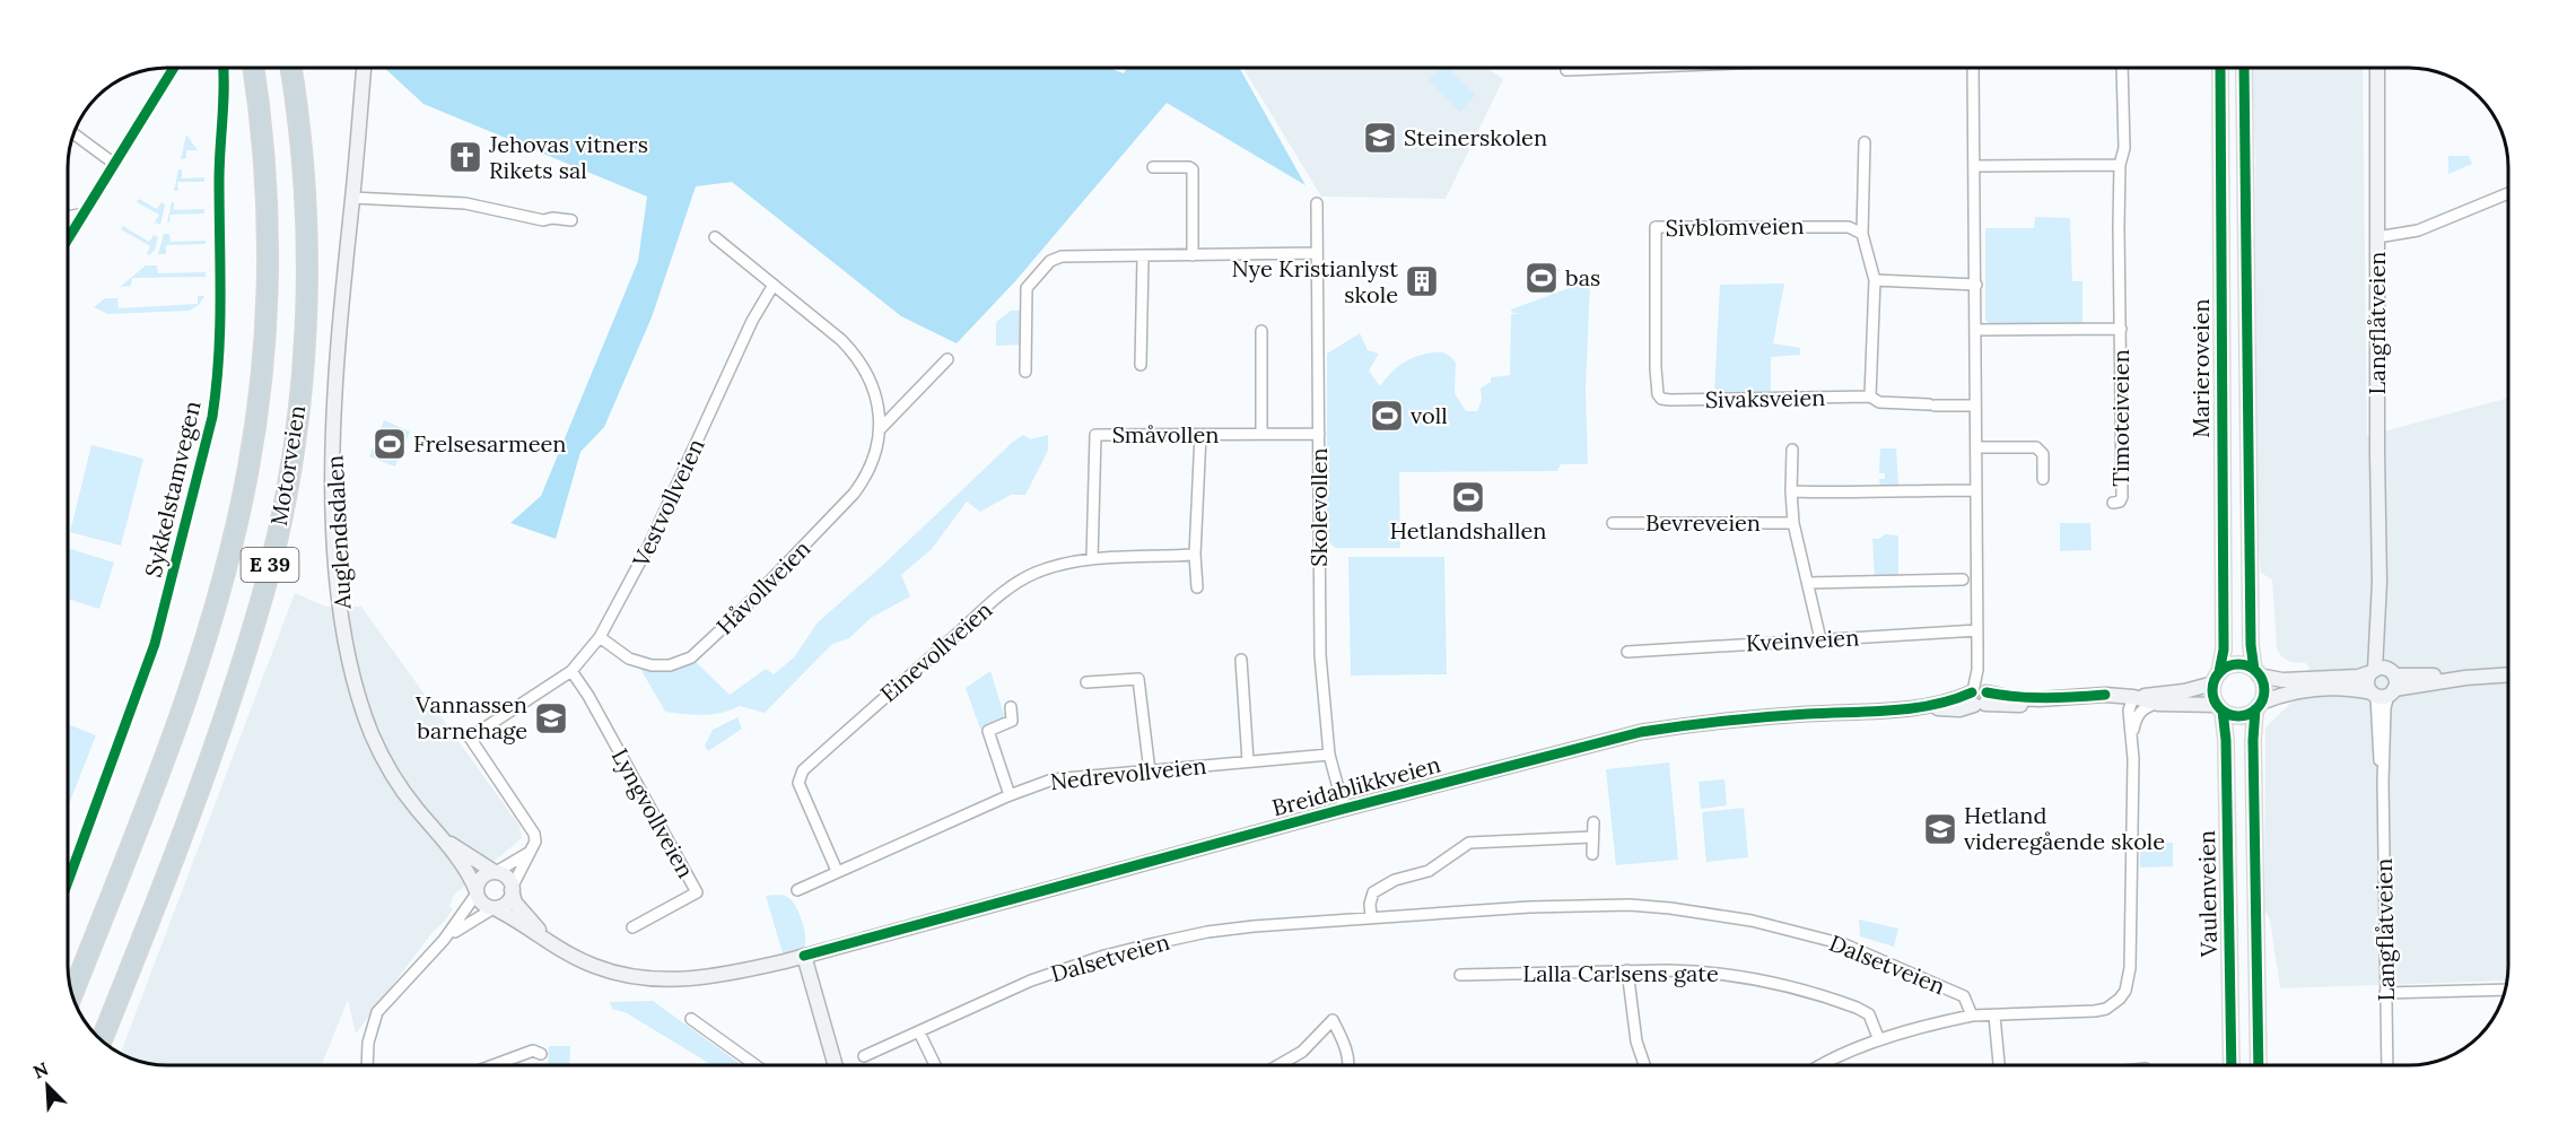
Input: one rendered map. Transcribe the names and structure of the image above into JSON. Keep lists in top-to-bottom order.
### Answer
{
  "streets": {
    "highway": ["Motorveien", "E 39"],
    "main road": [
      "Langflåtveien",
      "Marieroveien",
      "Auglendsdalen",
      "Breidablikkveien",
      "Vaulenveien"
    ],
    "street": [
      "Sivblomveien",
      "Sivaksveien",
      "Timoteiveien",
      "Småvollen",
      "Vestvollveien",
      "Skolevollen",
      "Bevreveien",
      "Håvollveien",
      "Kveinveien",
      "Einevollveien",
      "Nedrevollveien",
      "Lyngvollveien",
      "Dalsetveien",
      "Lalla Carlsens gate"
    ],
    "cycle path": ["Sykkelstamvegen"]
  },
  "crossings": [
    ["Sivblomveien", "Sivaksveien"],
    ["Marieroveien", "Breidablikkveien"],
    ["Marieroveien", "Vaulenveien"],
    ["Småvollen", "Skolevollen"],
    ["Småvollen", "Einevollveien"],
    ["Vestvollveien", "Håvollveien"],
    ["Vestvollveien", "Lyngvollveien"],
    ["Skolevollen", "Nedrevollveien"],
    ["Skolevollen", "Breidablikkveien"],
    ["Bevreveien", "Kveinveien"],
    ["Auglendsdalen", "Breidablikkveien"],
    ["Einevollveien", "Nedrevollveien"],
    ["Breidablikkveien", "Vaulenveien"]
  ],
  "places": {
    "school or university": ["Steinerskolen", "Vannassen barnehage", "Hetland videregående skole"],
    "church": ["Jehovas vitners Rikets sal"],
    "sports": [
      "bas",
      "voll",
      "Frelsesarmeen",
      "Hetlandshallen"
    ],
    "building": ["Nye Kristianlyst skole"]
  },
  "north": "top left"
}
